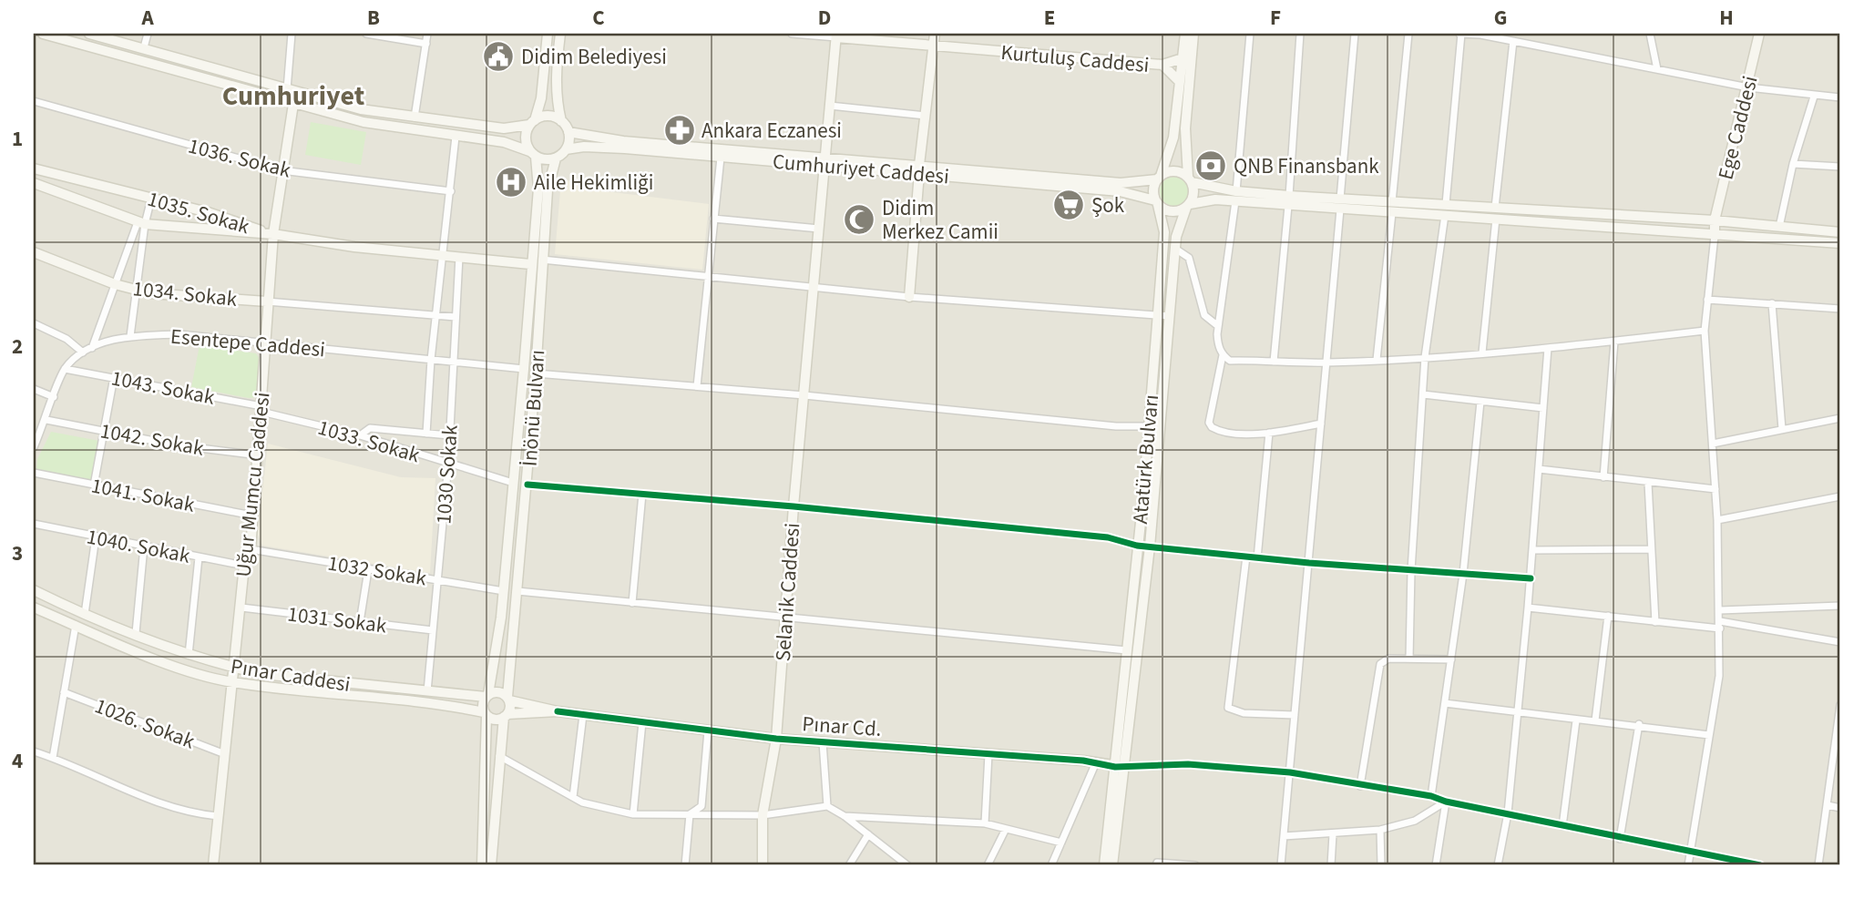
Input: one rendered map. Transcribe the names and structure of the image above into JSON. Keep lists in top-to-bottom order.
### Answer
{
  "streets": {
    "main road": [
      "Kurtuluş Caddesi",
      "Ege Caddesi",
      "Cumhuriyet Caddesi",
      "1035. Sokak",
      "1034. Sokak",
      "İnönü Bulvarı",
      "Atatürk Bulvarı",
      "Uğur Mumcu Caddesi",
      "Selanik Caddesi",
      "Pınar Caddesi",
      "Pınar Cd."
    ],
    "street": [
      "1036. Sokak",
      "Esentepe Caddesi",
      "1043. Sokak",
      "1042. Sokak",
      "1033. Sokak",
      "1030 Sokak",
      "1041. Sokak",
      "1040. Sokak",
      "1032 Sokak",
      "1031 Sokak",
      "1026. Sokak"
    ]
  },
  "crossings": [
    ["Kurtuluş Caddesi", "Selanik Caddesi"],
    ["1036. Sokak", "Uğur Mumcu Caddesi"],
    ["Cumhuriyet Caddesi", "İnönü Bulvarı"],
    ["Cumhuriyet Caddesi", "Atatürk Bulvarı"],
    ["Cumhuriyet Caddesi", "Selanik Caddesi"],
    ["1035. Sokak", "Uğur Mumcu Caddesi"],
    ["1034. Sokak", "Uğur Mumcu Caddesi"],
    ["Esentepe Caddesi", "1043. Sokak"],
    ["Esentepe Caddesi", "İnönü Bulvarı"],
    ["Esentepe Caddesi", "1042. Sokak"],
    ["Esentepe Caddesi", "1030 Sokak"],
    ["Esentepe Caddesi", "Uğur Mumcu Caddesi"],
    ["1043. Sokak", "1033. Sokak"],
    ["1043. Sokak", "Uğur Mumcu Caddesi"],
    ["İnönü Bulvarı", "1033. Sokak"],
    ["İnönü Bulvarı", "1032 Sokak"],
    ["İnönü Bulvarı", "Pınar Caddesi"],
    ["1042. Sokak", "Uğur Mumcu Caddesi"],
    ["1033. Sokak", "1030 Sokak"],
    ["1033. Sokak", "Uğur Mumcu Caddesi"],
    ["Atatürk Bulvarı", "Pınar Cd."],
    ["1030 Sokak", "1032 Sokak"],
    ["1030 Sokak", "1031 Sokak"],
    ["1030 Sokak", "Pınar Caddesi"],
    ["Uğur Mumcu Caddesi", "1041. Sokak"],
    ["Uğur Mumcu Caddesi", "1040. Sokak"],
    ["Uğur Mumcu Caddesi", "1032 Sokak"],
    ["Uğur Mumcu Caddesi", "1031 Sokak"],
    ["Uğur Mumcu Caddesi", "Pınar Caddesi"],
    ["Uğur Mumcu Caddesi", "1026. Sokak"],
    ["Selanik Caddesi", "Pınar Cd."]
  ],
  "districts": ["Cumhuriyet"],
  "places": {
    "public building": ["Didim Belediyesi"],
    "pharmacy": ["Ankara Eczanesi"],
    "bank": ["QNB Finansbank"],
    "hospital": ["Aile Hekimliği"],
    "supermarket": ["Şok"],
    "mosque": ["Didim Merkez Camii"]
  },
  "grid": {
    "columns": [
      "A",
      "B",
      "C",
      "D",
      "E",
      "F",
      "G",
      "H"
    ],
    "rows": [
      "1",
      "2",
      "3",
      "4"
    ]
  }
}
